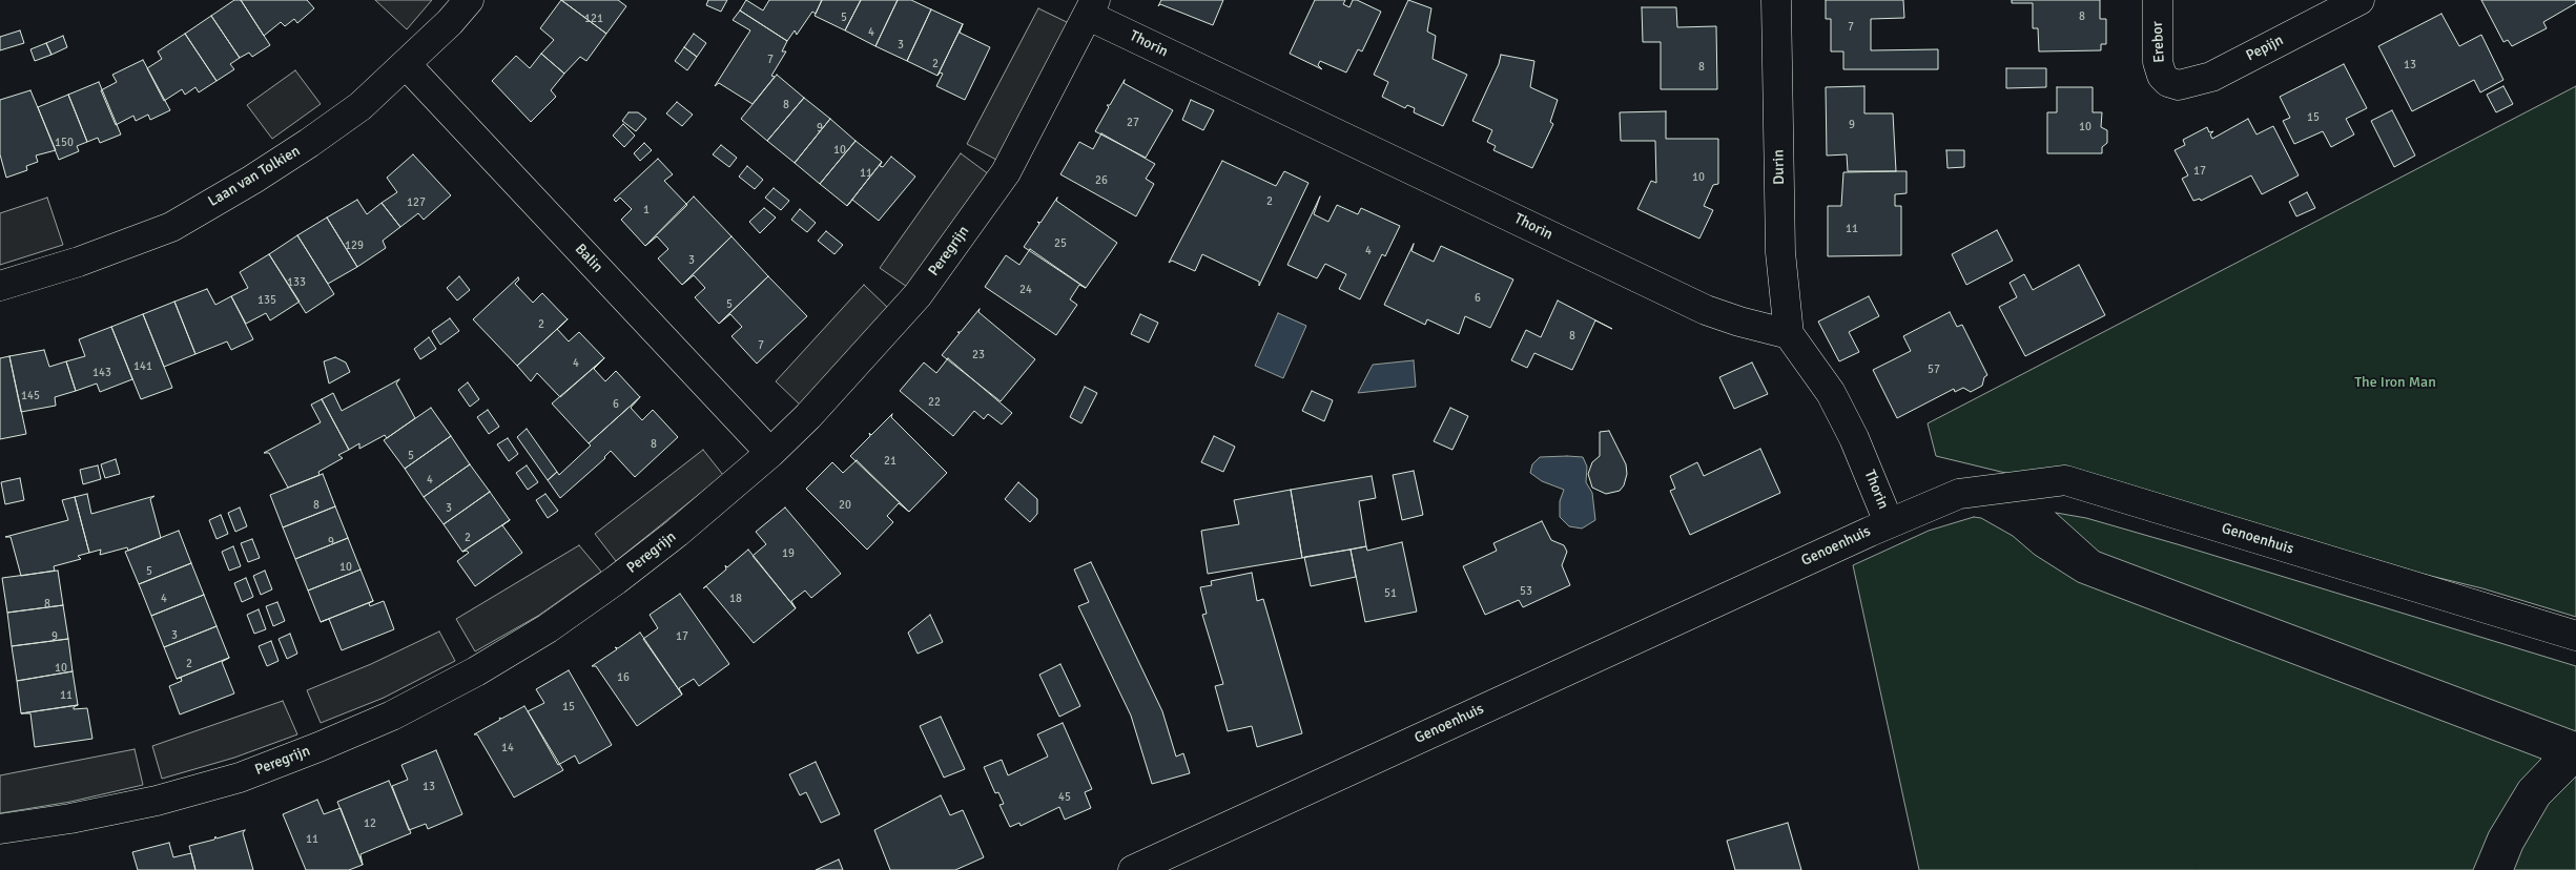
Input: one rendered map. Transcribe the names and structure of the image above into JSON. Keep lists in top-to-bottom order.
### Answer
{
  "streets": {
    "street": [
      "Erebor",
      "Thorin",
      "Pepijn",
      "Durin",
      "Laan van Tolkien",
      "Peregrijn",
      "Balin",
      "Genoenhuis"
    ]
  },
  "crossings": [
    ["Erebor", "Pepijn"],
    ["Thorin", "Durin"],
    ["Thorin", "Peregrijn"],
    ["Thorin", "Genoenhuis"],
    ["Laan van Tolkien", "Balin"],
    ["Peregrijn", "Balin"]
  ],
  "parks": ["The Iron Man"],
  "house_numbers": [
    "8",
    "5",
    "121",
    "7",
    "4",
    "3",
    "7",
    "2",
    "13",
    "8",
    "8",
    "15",
    "27",
    "9",
    "10",
    "9",
    "150",
    "10",
    "17",
    "11",
    "10",
    "26",
    "2",
    "127",
    "1",
    "11",
    "25",
    "129",
    "4",
    "3",
    "133",
    "24",
    "6",
    "135",
    "5",
    "2",
    "8",
    "7",
    "23",
    "4",
    "141",
    "57",
    "143",
    "145",
    "22",
    "6",
    "8",
    "5",
    "21",
    "4",
    "8",
    "20",
    "3",
    "2",
    "9",
    "19",
    "10",
    "5",
    "53",
    "51",
    "4",
    "18",
    "8",
    "3",
    "9",
    "17",
    "2",
    "10",
    "16",
    "11",
    "15",
    "14",
    "13",
    "45",
    "12",
    "11"
  ]
}
